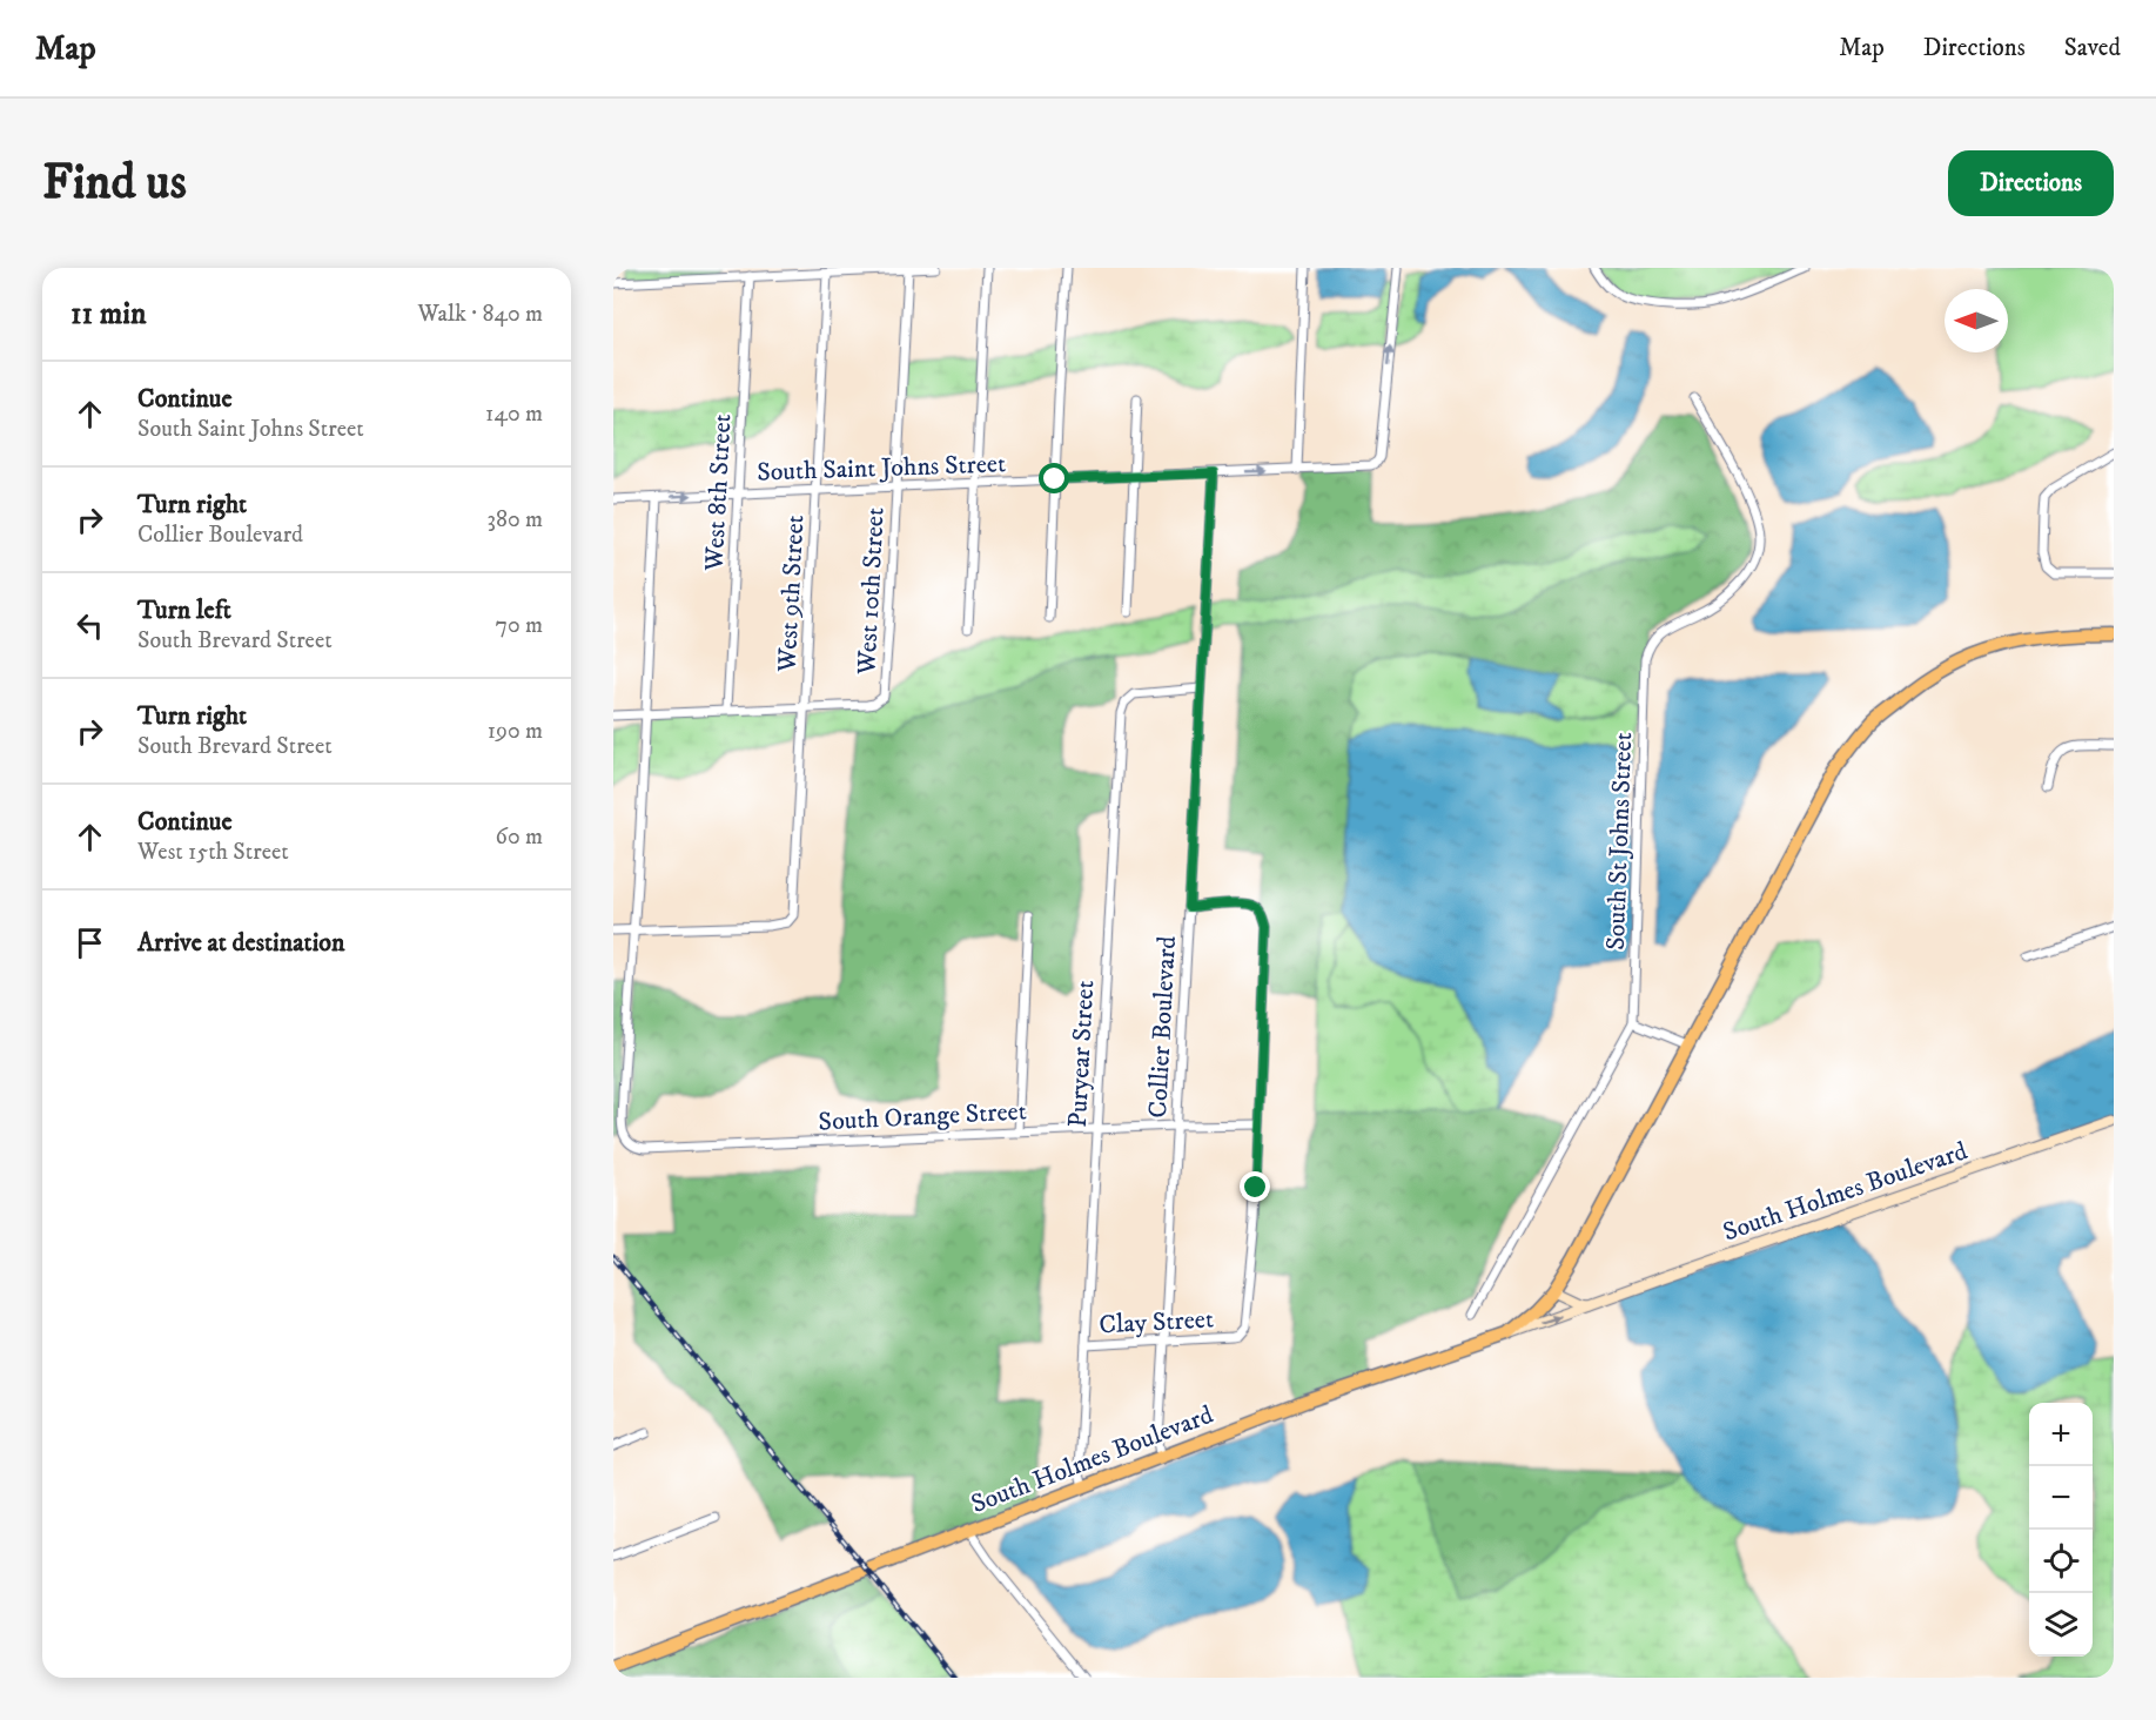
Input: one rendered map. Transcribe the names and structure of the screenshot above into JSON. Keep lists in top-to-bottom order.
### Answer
{
  "streets": {
    "main road": ["South Holmes Boulevard"],
    "street": [
      "South Saint Johns Street",
      "West 8th Street",
      "West 10th Street",
      "West 9th Street",
      "South St Johns Street",
      "Collier Boulevard",
      "Puryear Street",
      "South Orange Street",
      "Clay Street"
    ]
  },
  "crossings": [
    ["South Saint Johns Street", "West 8th Street"],
    ["South Saint Johns Street", "West 10th Street"],
    ["South Saint Johns Street", "West 9th Street"],
    ["South Saint Johns Street", "Collier Boulevard"],
    ["West 10th Street", "West 9th Street"],
    ["West 9th Street", "South Orange Street"],
    ["Collier Boulevard", "Puryear Street"],
    ["Collier Boulevard", "South Orange Street"],
    ["Collier Boulevard", "South Holmes Boulevard"],
    ["Collier Boulevard", "Clay Street"],
    ["Puryear Street", "South Orange Street"],
    ["Puryear Street", "South Holmes Boulevard"],
    ["Puryear Street", "Clay Street"],
    ["South Orange Street", "Clay Street"]
  ],
  "north": "left",
  "page": {
    "header": "Map",
    "nav": ["Map", "Directions", "Saved"],
    "buttons": "Directions",
    "title": "Find us",
    "heading": ["11 min", "Walk · 840 m"],
    "list": [
      ["Continue", "South Saint Johns Street", "140 m"],
      ["Turn right", "Collier Boulevard", "380 m"],
      ["Turn left", "South Brevard Street", "70 m"],
      ["Turn right", "South Brevard Street", "190 m"],
      ["Continue", "West 15th Street", "60 m"],
      "Arrive at destination"
    ],
    "map_buttons": ["+", "−"]
  }
}
